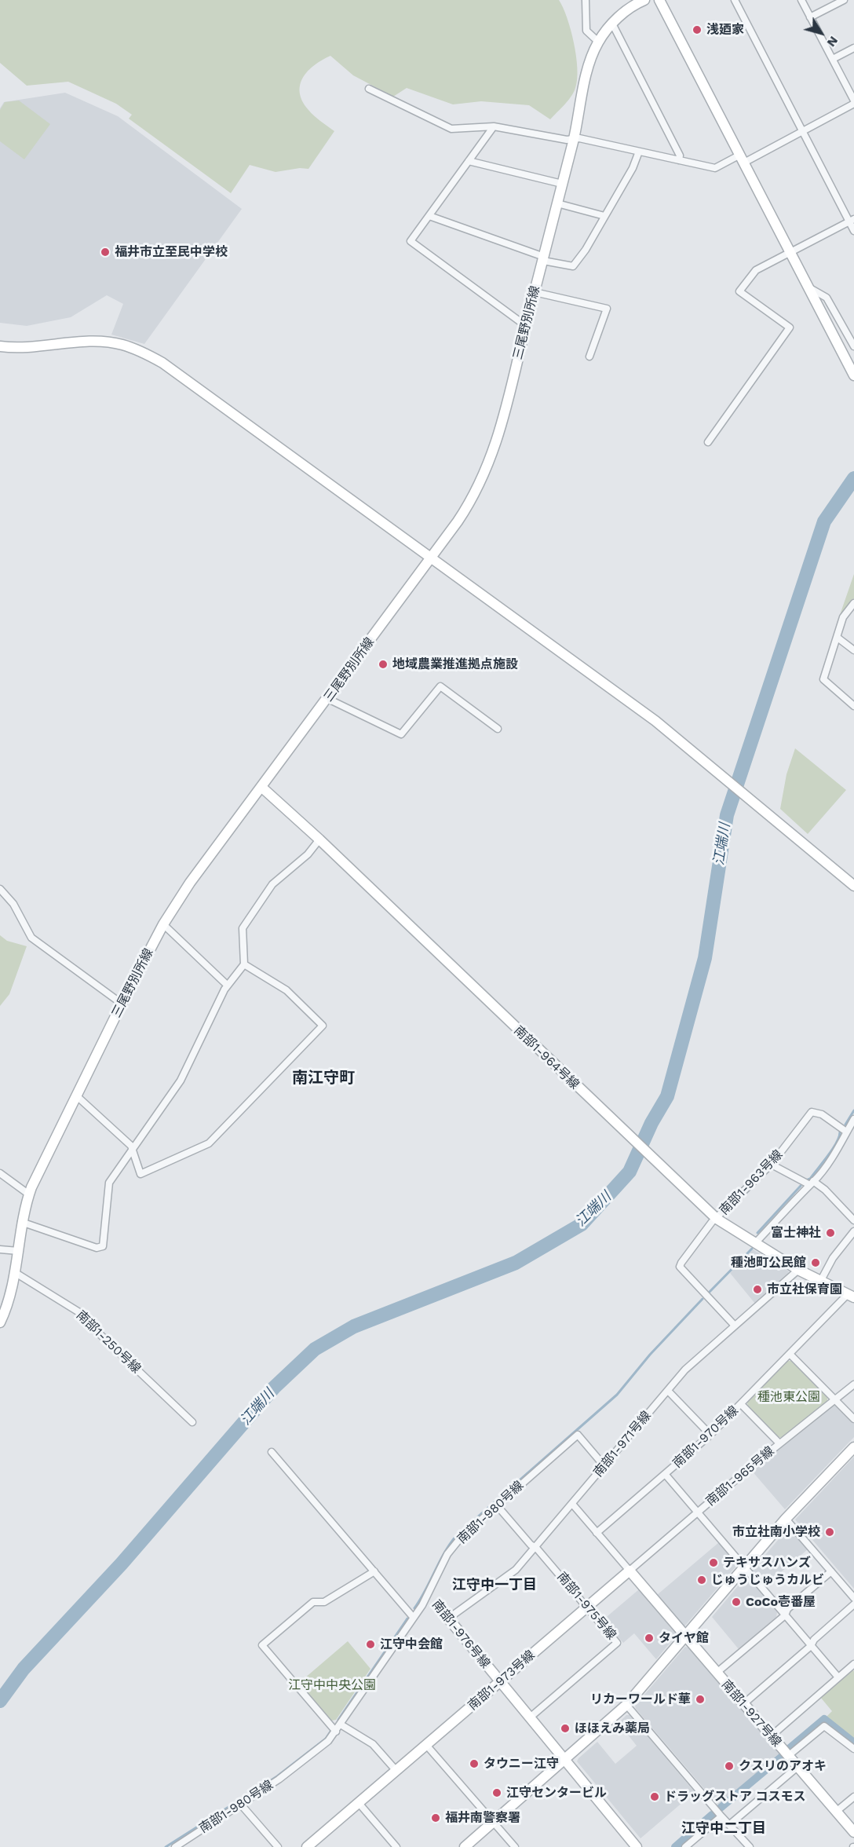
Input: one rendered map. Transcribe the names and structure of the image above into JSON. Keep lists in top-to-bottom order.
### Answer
{
  "streets": {
    "street": [
      "三尾野別所線",
      "南部1-964号線",
      "南部1-963号線",
      "南部1-250号線",
      "南部1-970号線",
      "南部1-971号線",
      "南部1-965号線",
      "南部1-980号線",
      "南部1-975号線",
      "南部1-976号線",
      "南部1-973号線",
      "南部1-927号線"
    ]
  },
  "crossings": [
    ["三尾野別所線", "南部1-964号線"],
    ["三尾野別所線", "南部1-250号線"],
    ["南部1-964号線", "南部1-963号線"],
    ["南部1-964号線", "南部1-970号線"],
    ["南部1-964号線", "南部1-971号線"],
    ["南部1-963号線", "南部1-971号線"],
    ["南部1-971号線", "南部1-980号線"],
    ["南部1-971号線", "南部1-975号線"],
    ["南部1-971号線", "南部1-976号線"],
    ["南部1-965号線", "南部1-973号線"],
    ["南部1-980号線", "南部1-975号線"],
    ["南部1-980号線", "南部1-976号線"],
    ["南部1-975号線", "南部1-976号線"],
    ["南部1-975号線", "南部1-973号線"],
    ["南部1-976号線", "南部1-973号線"]
  ],
  "districts": ["南江守町", "江守中一丁目", "江守中二丁目"],
  "water": ["江端川"],
  "parks": ["種池東公園", "江守中中央公園"],
  "places": [
    "浅廼家",
    "福井市立至民中学校",
    "地域農業推進拠点施設",
    "富士神社",
    "種池町公民館",
    "市立社保育園",
    "市立社南小学校",
    "テキサスハンズ",
    "じゅうじゅうカルビ",
    "CoCo壱番屋",
    "タイヤ館",
    "江守中会館",
    "リカーワールド華",
    "ほほえみ薬局",
    "タウニー江守",
    "クスリのアオキ",
    "江守センタービル",
    "ドラッグストア コスモス",
    "福井南警察署"
  ],
  "north": "bottom right"
}
